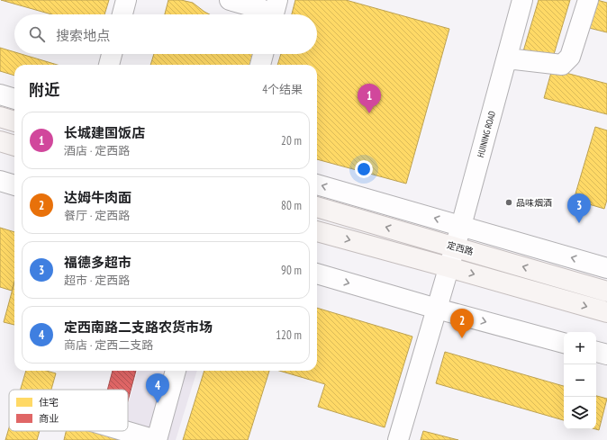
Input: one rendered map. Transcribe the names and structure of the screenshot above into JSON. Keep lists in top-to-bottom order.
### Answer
{
  "streets": {
    "main road": ["定西路"],
    "street": ["HUINING ROAD"]
  },
  "crossings": [
    ["HUINING ROAD", "定西路"]
  ],
  "places": ["品味烟酒"],
  "legend": ["住宅", "商业"],
  "page": {
    "search": "搜索地点",
    "heading": ["附近", "4个结果"],
    "pins": [
      "1",
      "3",
      "2",
      "4"
    ],
    "list": [
      {
        "mark": "1",
        "name": "长城建国饭店",
        "note": "酒店 · 定西路",
        "value": "20 m"
      },
      {
        "mark": "2",
        "name": "达姆牛肉面",
        "note": "餐厅 · 定西路",
        "value": "80 m"
      },
      {
        "mark": "3",
        "name": "福德多超市",
        "note": "超市 · 定西路",
        "value": "90 m"
      },
      {
        "mark": "4",
        "name": "定西南路二支路农货市场",
        "note": "商店 · 定西二支路",
        "value": "120 m"
      }
    ],
    "map_buttons": ["+", "−"]
  }
}
